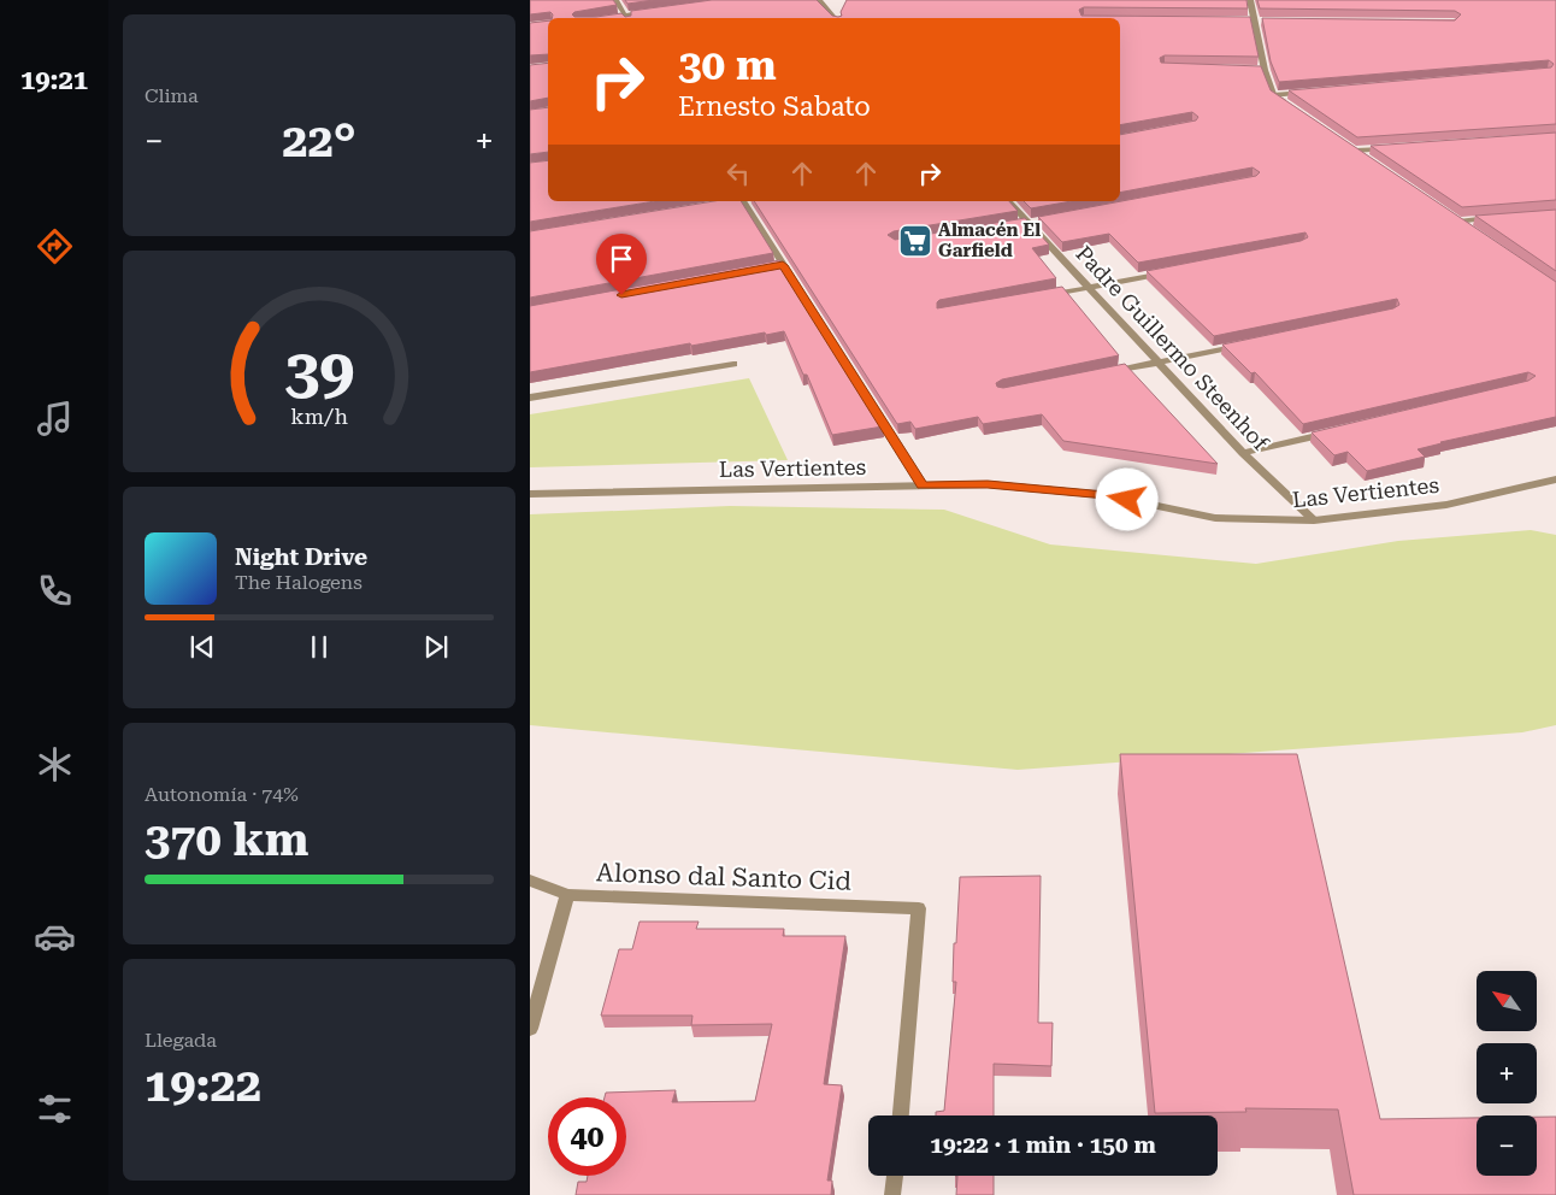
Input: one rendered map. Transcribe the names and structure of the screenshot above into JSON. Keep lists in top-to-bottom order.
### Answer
{
  "streets": {
    "street": ["Padre Guillermo Steenhof", "Las Vertientes", "Alonso dal Santo Cid"]
  },
  "crossings": [
    ["Padre Guillermo Steenhof", "Las Vertientes"]
  ],
  "places": {
    "supermarket": ["Almacén El Garfield"]
  },
  "north": "top left",
  "page": {
    "tabs": "19:21",
    "tile": [
      "Clima",
      ["Autonomía · 74%", "370 km"],
      ["Llegada", "19:22"]
    ],
    "turn": ["30 m", "Ernesto Sabato"],
    "heat": ["−", "22°", "+"],
    "song": ["Night Drive", "The Halogens"],
    "map_buttons": ["+", "−"],
    "limit": "40",
    "trip": "19:22 · 1 min · 150 m",
    "gauge": ["39", "km/h"]
  }
}
